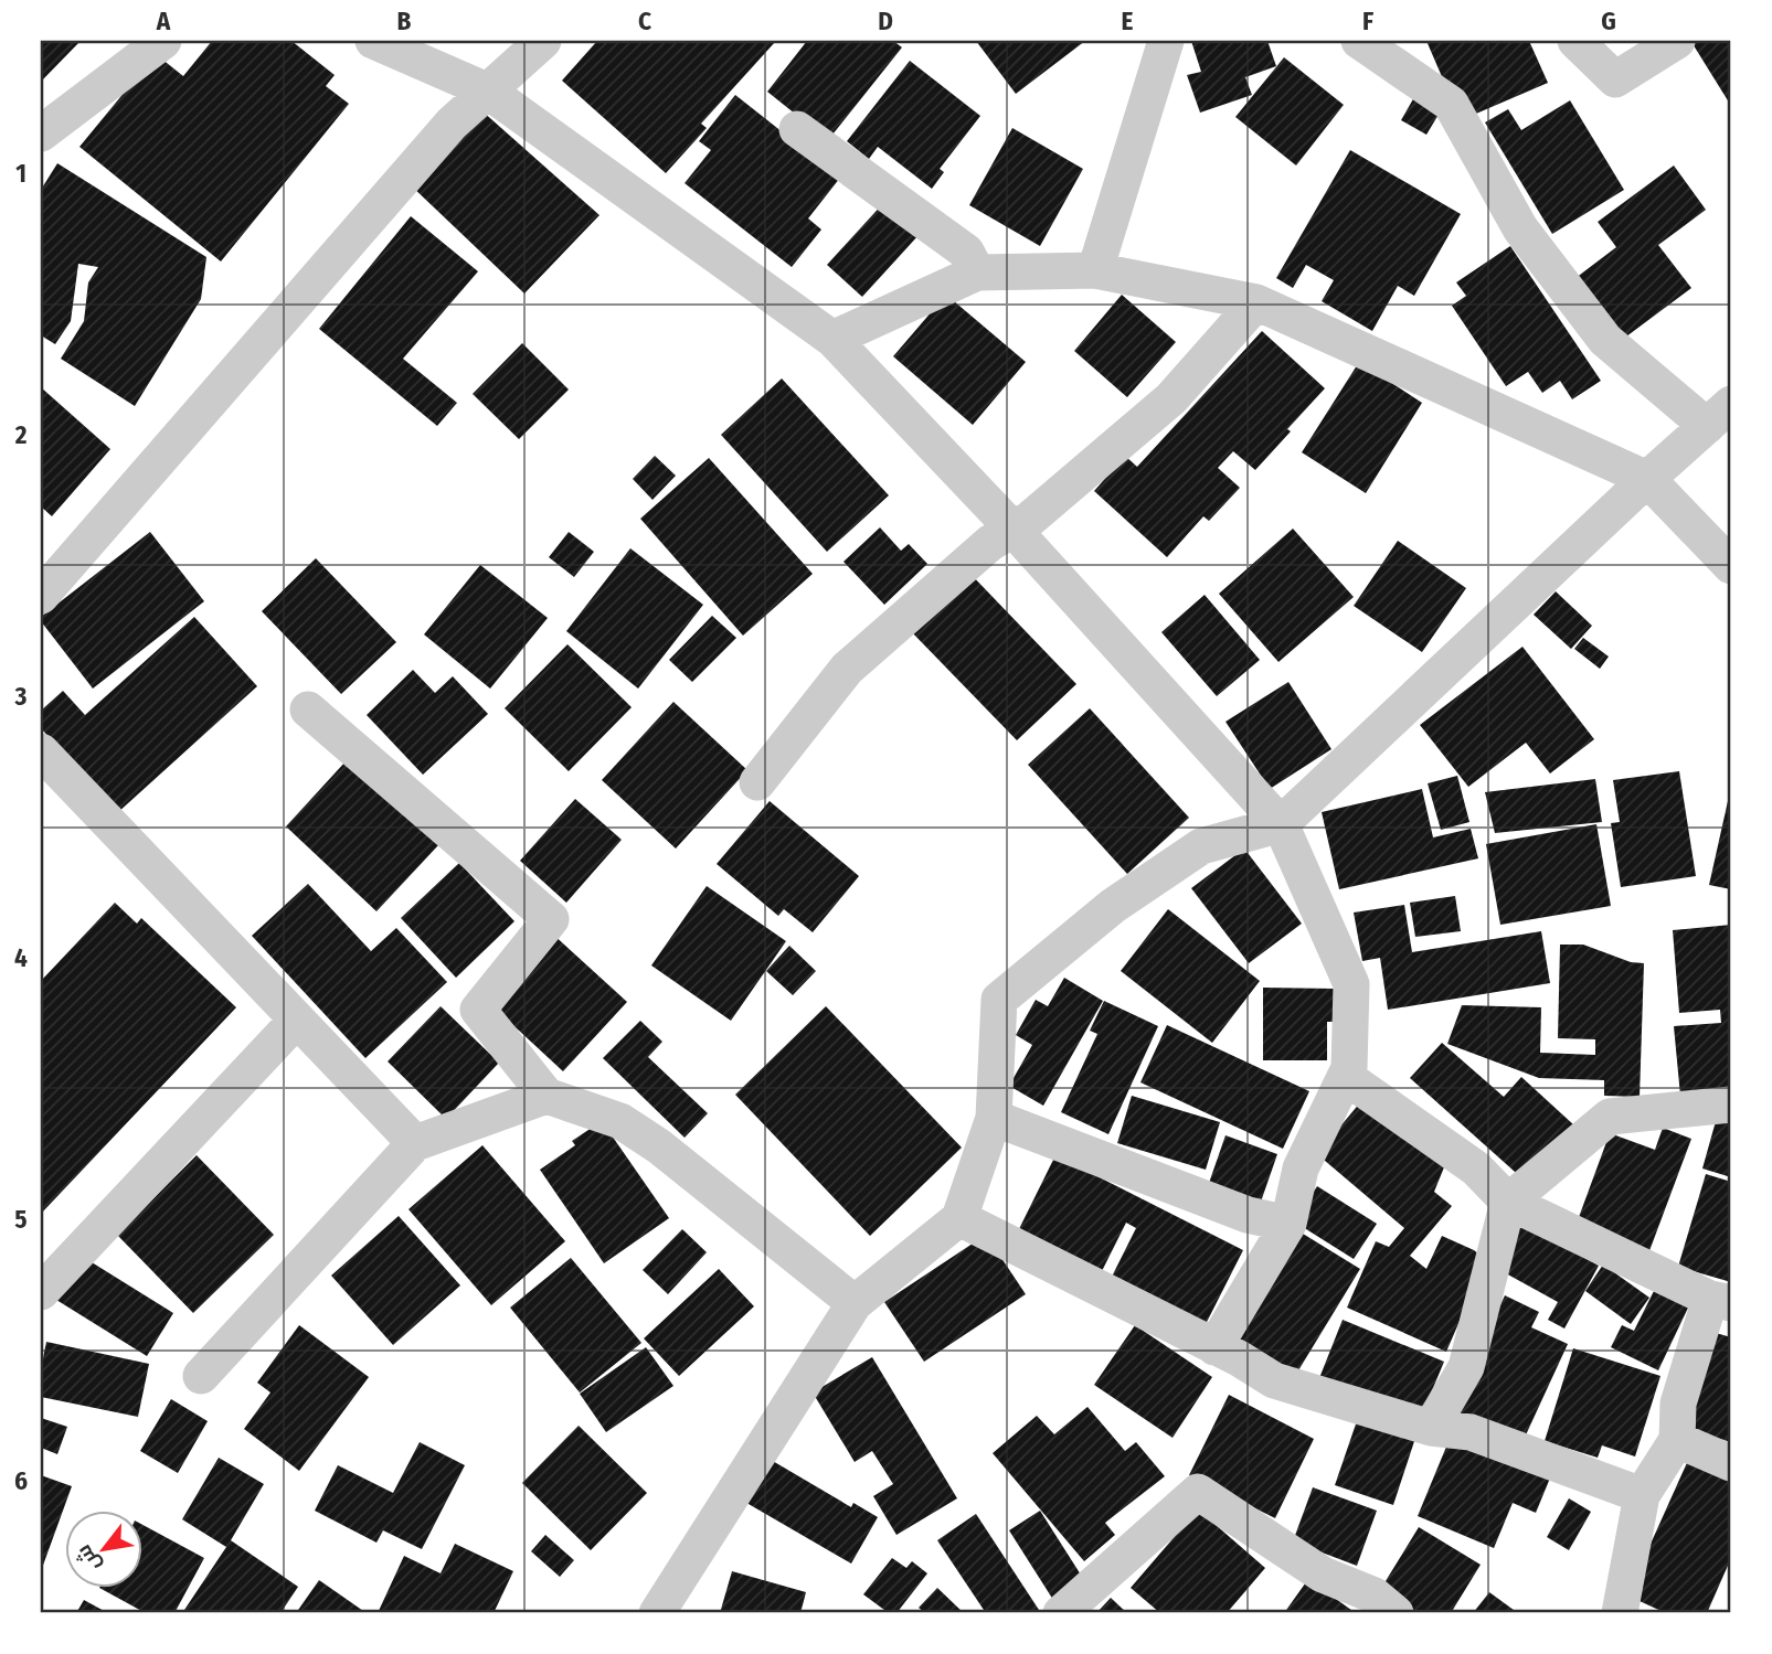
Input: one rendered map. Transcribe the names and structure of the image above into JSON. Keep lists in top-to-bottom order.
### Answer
{
  "north": "bottom left",
  "grid": {
    "columns": [
      "A",
      "B",
      "C",
      "D",
      "E",
      "F",
      "G"
    ],
    "rows": [
      "1",
      "2",
      "3",
      "4",
      "5",
      "6"
    ]
  }
}
